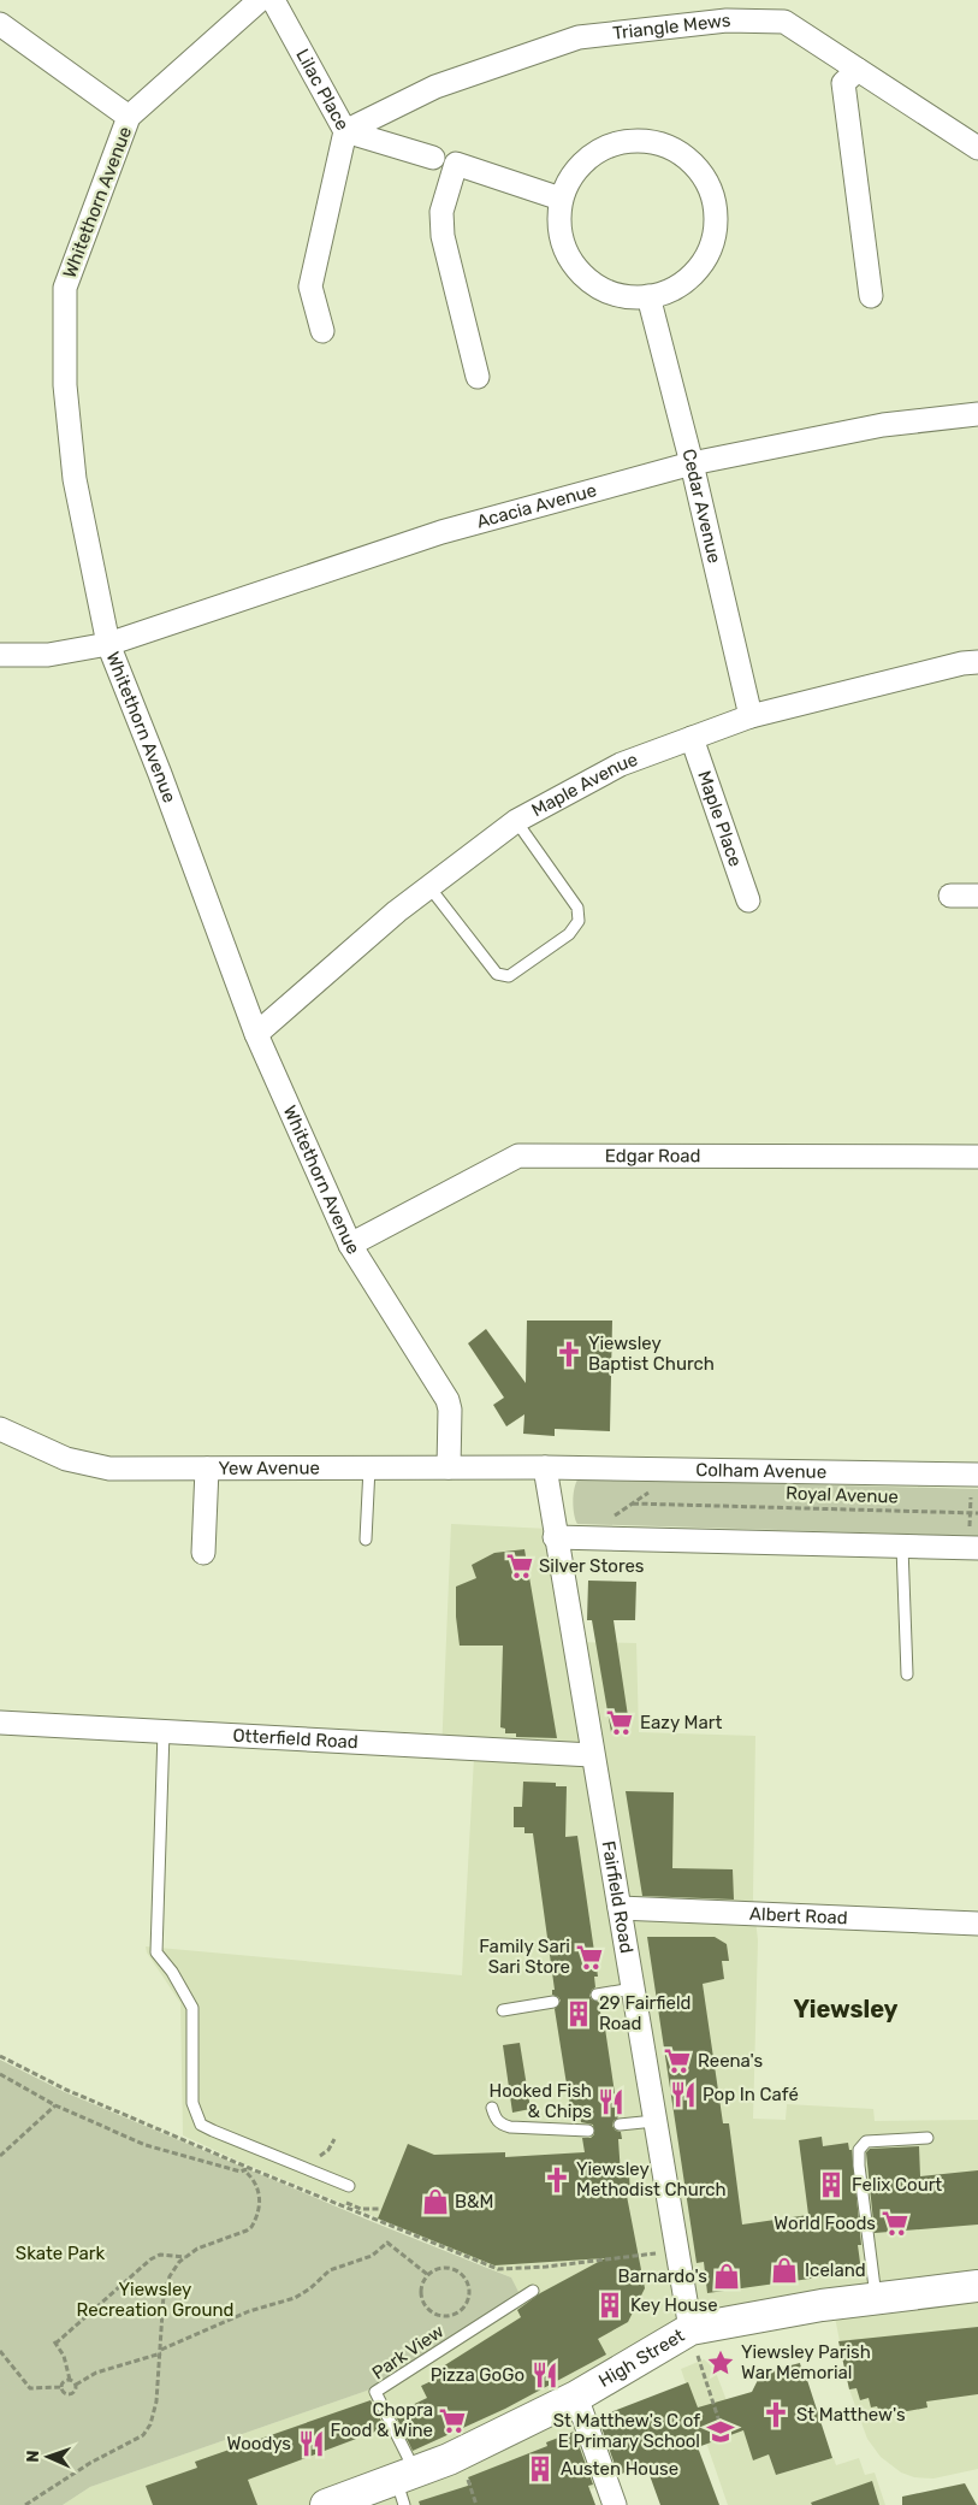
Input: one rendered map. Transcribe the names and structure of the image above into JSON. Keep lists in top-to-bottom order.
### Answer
{
  "streets": {
    "street": [
      "Triangle Mews",
      "Lilac Place",
      "Whitethorn Avenue",
      "Acacia Avenue",
      "Cedar Avenue",
      "Maple Avenue",
      "Maple Place",
      "Edgar Road",
      "Yew Avenue",
      "Colham Avenue",
      "Otterfield Road",
      "Fairfield Road",
      "Albert Road",
      "High Street"
    ],
    "lane": ["Park View"],
    "path": ["Royal Avenue"]
  },
  "crossings": [
    ["Triangle Mews", "Lilac Place"],
    ["Whitethorn Avenue", "Acacia Avenue"],
    ["Whitethorn Avenue", "Maple Avenue"],
    ["Whitethorn Avenue", "Edgar Road"],
    ["Whitethorn Avenue", "Yew Avenue"],
    ["Acacia Avenue", "Cedar Avenue"],
    ["Cedar Avenue", "Maple Avenue"],
    ["Maple Avenue", "Maple Place"],
    ["Yew Avenue", "Colham Avenue"],
    ["Yew Avenue", "Fairfield Road"],
    ["Colham Avenue", "Fairfield Road"],
    ["Otterfield Road", "Fairfield Road"],
    ["Fairfield Road", "Albert Road"],
    ["Fairfield Road", "High Street"],
    ["Park View", "High Street"]
  ],
  "districts": ["Yiewsley"],
  "parks": ["Skate Park", "Yiewsley Recreation Ground"],
  "places": {
    "church": ["Yiewsley Baptist Church", "Yiewsley Methodist Church", "St Matthew's"],
    "supermarket": [
      "Silver Stores",
      "Eazy Mart",
      "Family Sari Sari Store",
      "Reena's",
      "World Foods",
      "Chopra Food & Wine"
    ],
    "building": [
      "29 Fairfield Road",
      "Felix Court",
      "Key House",
      "Austen House"
    ],
    "restaurant": [
      "Pop In Café",
      "Hooked Fish & Chips",
      "Pizza GoGo",
      "Woodys"
    ],
    "shop": ["B&M", "Iceland", "Barnardo's"],
    "place": ["Yiewsley Parish War Memorial"],
    "school or university": ["St Matthew's C of E Primary School"]
  },
  "north": "left"
}
